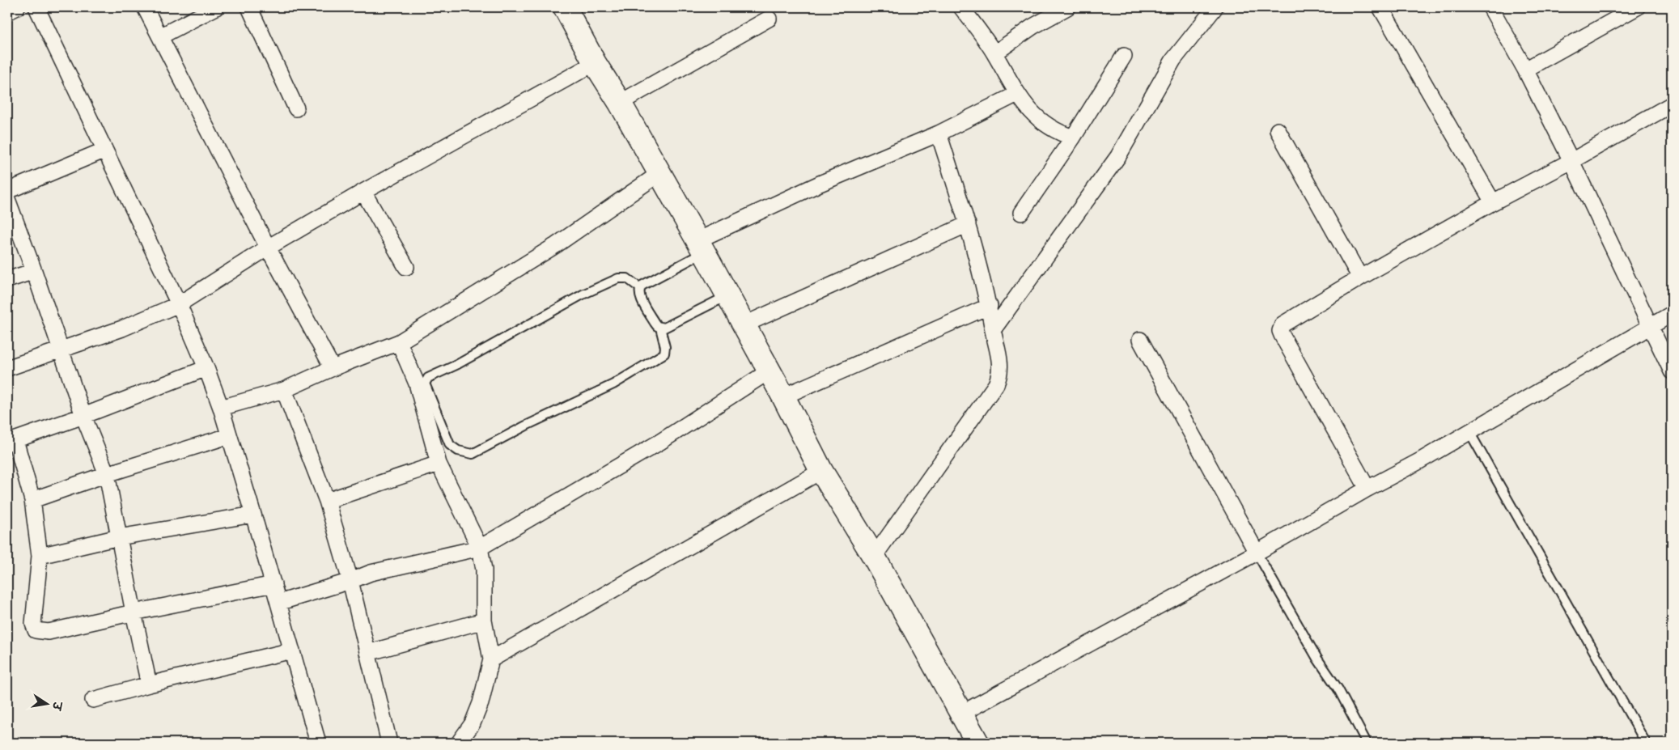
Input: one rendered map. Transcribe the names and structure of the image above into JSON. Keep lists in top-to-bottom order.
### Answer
{
  "north": "right"
}
